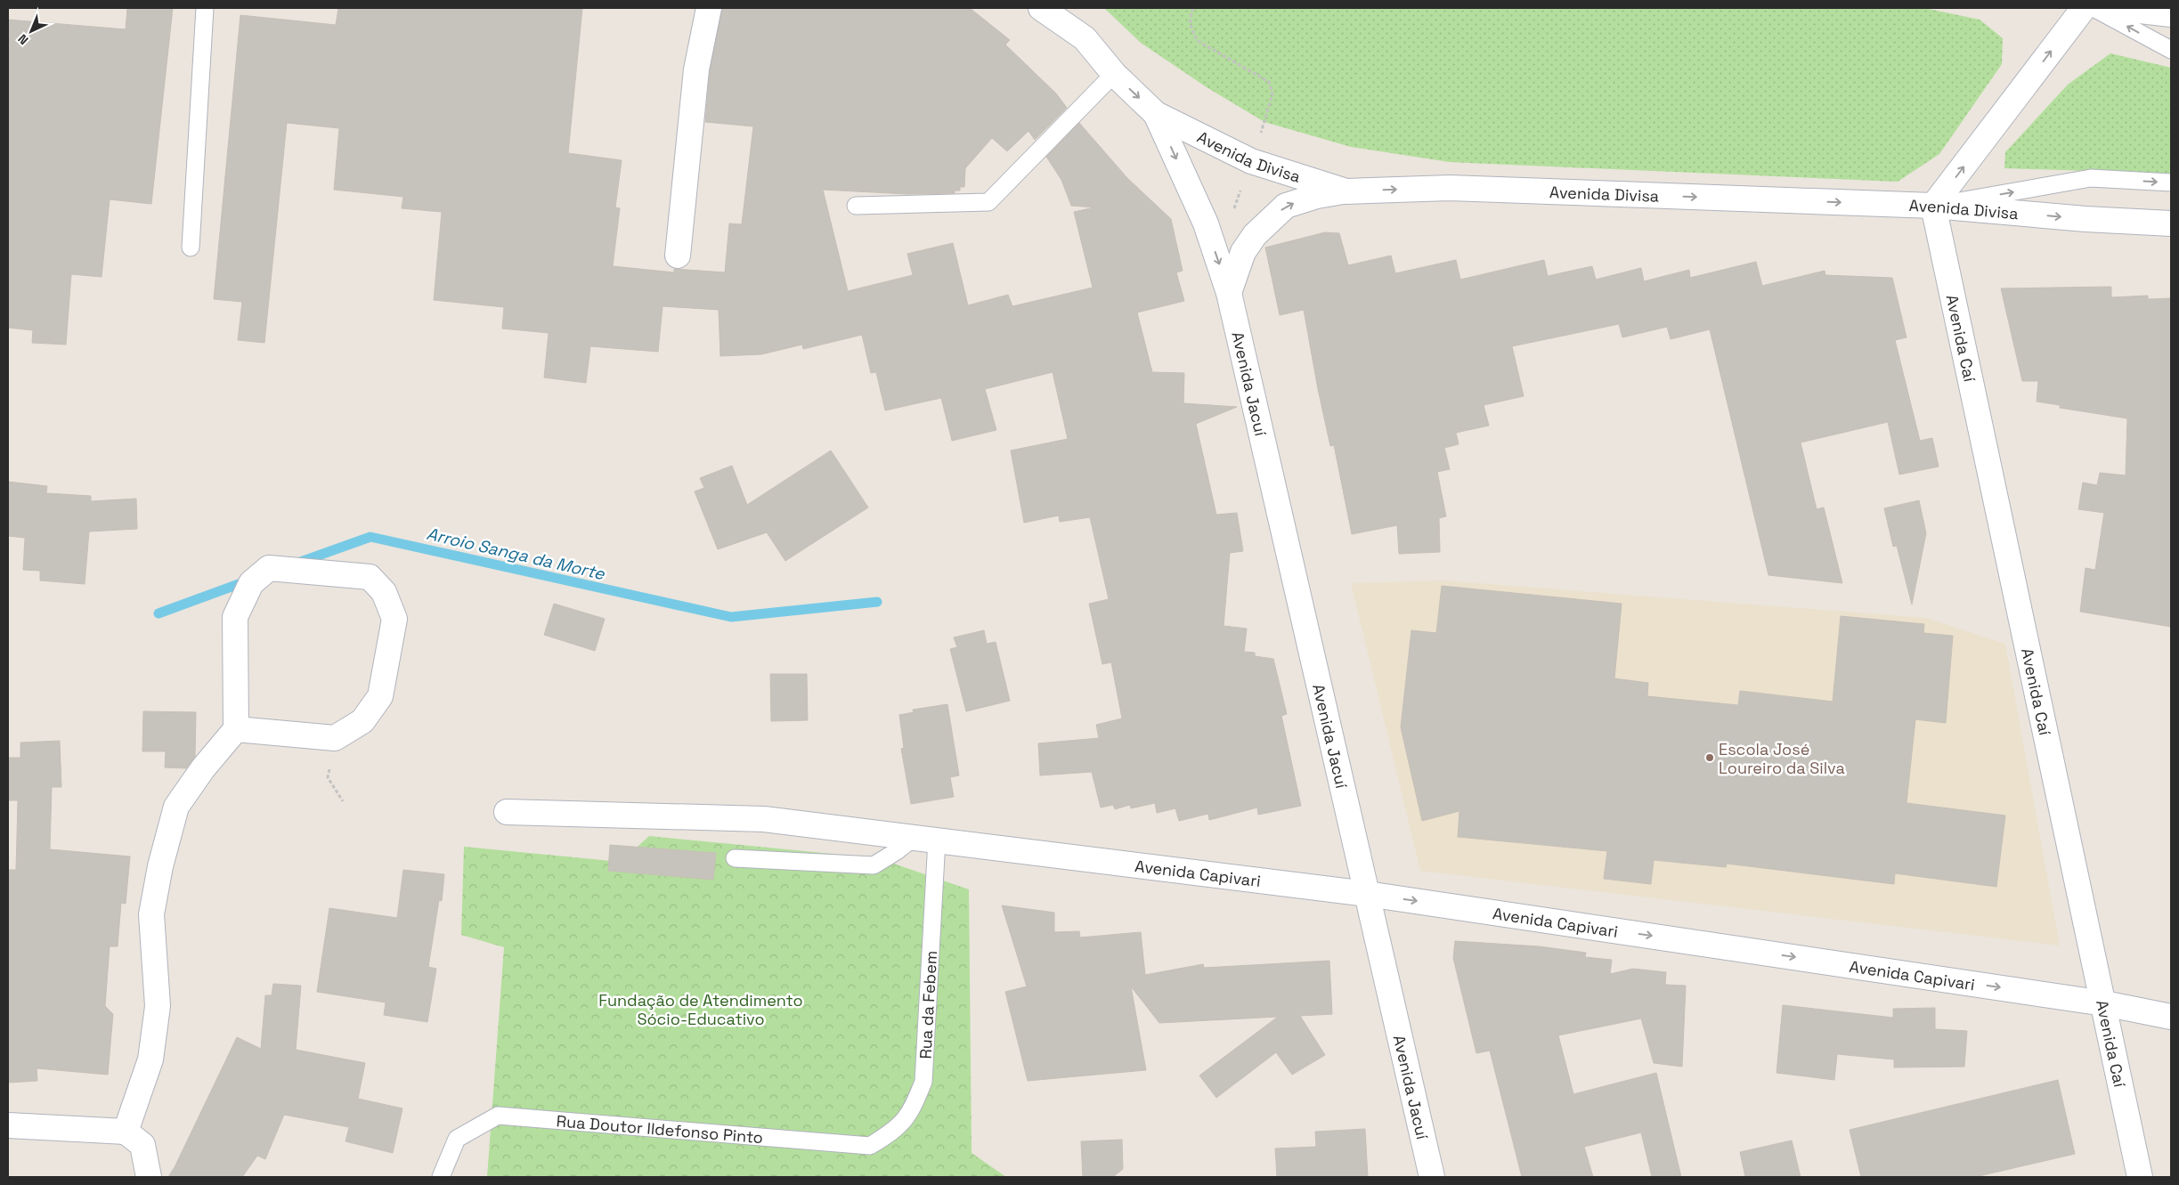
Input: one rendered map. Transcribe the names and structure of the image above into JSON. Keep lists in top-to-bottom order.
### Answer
{
  "streets": {
    "street": [
      "Avenida Divisa",
      "Avenida Caí",
      "Avenida Jacuí",
      "Avenida Capivari"
    ],
    "lane": ["Rua da Febem", "Rua Doutor Ildefonso Pinto"]
  },
  "crossings": [
    ["Avenida Divisa", "Avenida Caí"],
    ["Avenida Divisa", "Avenida Jacuí"],
    ["Avenida Caí", "Avenida Capivari"],
    ["Avenida Jacuí", "Avenida Capivari"],
    ["Avenida Capivari", "Rua da Febem"],
    ["Rua da Febem", "Rua Doutor Ildefonso Pinto"]
  ],
  "one_way": ["Avenida Divisa", "Avenida Capivari"],
  "water": ["Arroio Sanga da Morte"],
  "parks": ["Fundação de Atendimento Sócio-Educativo"],
  "places": ["Escola José Loureiro da Silva"],
  "north": "bottom left"
}
